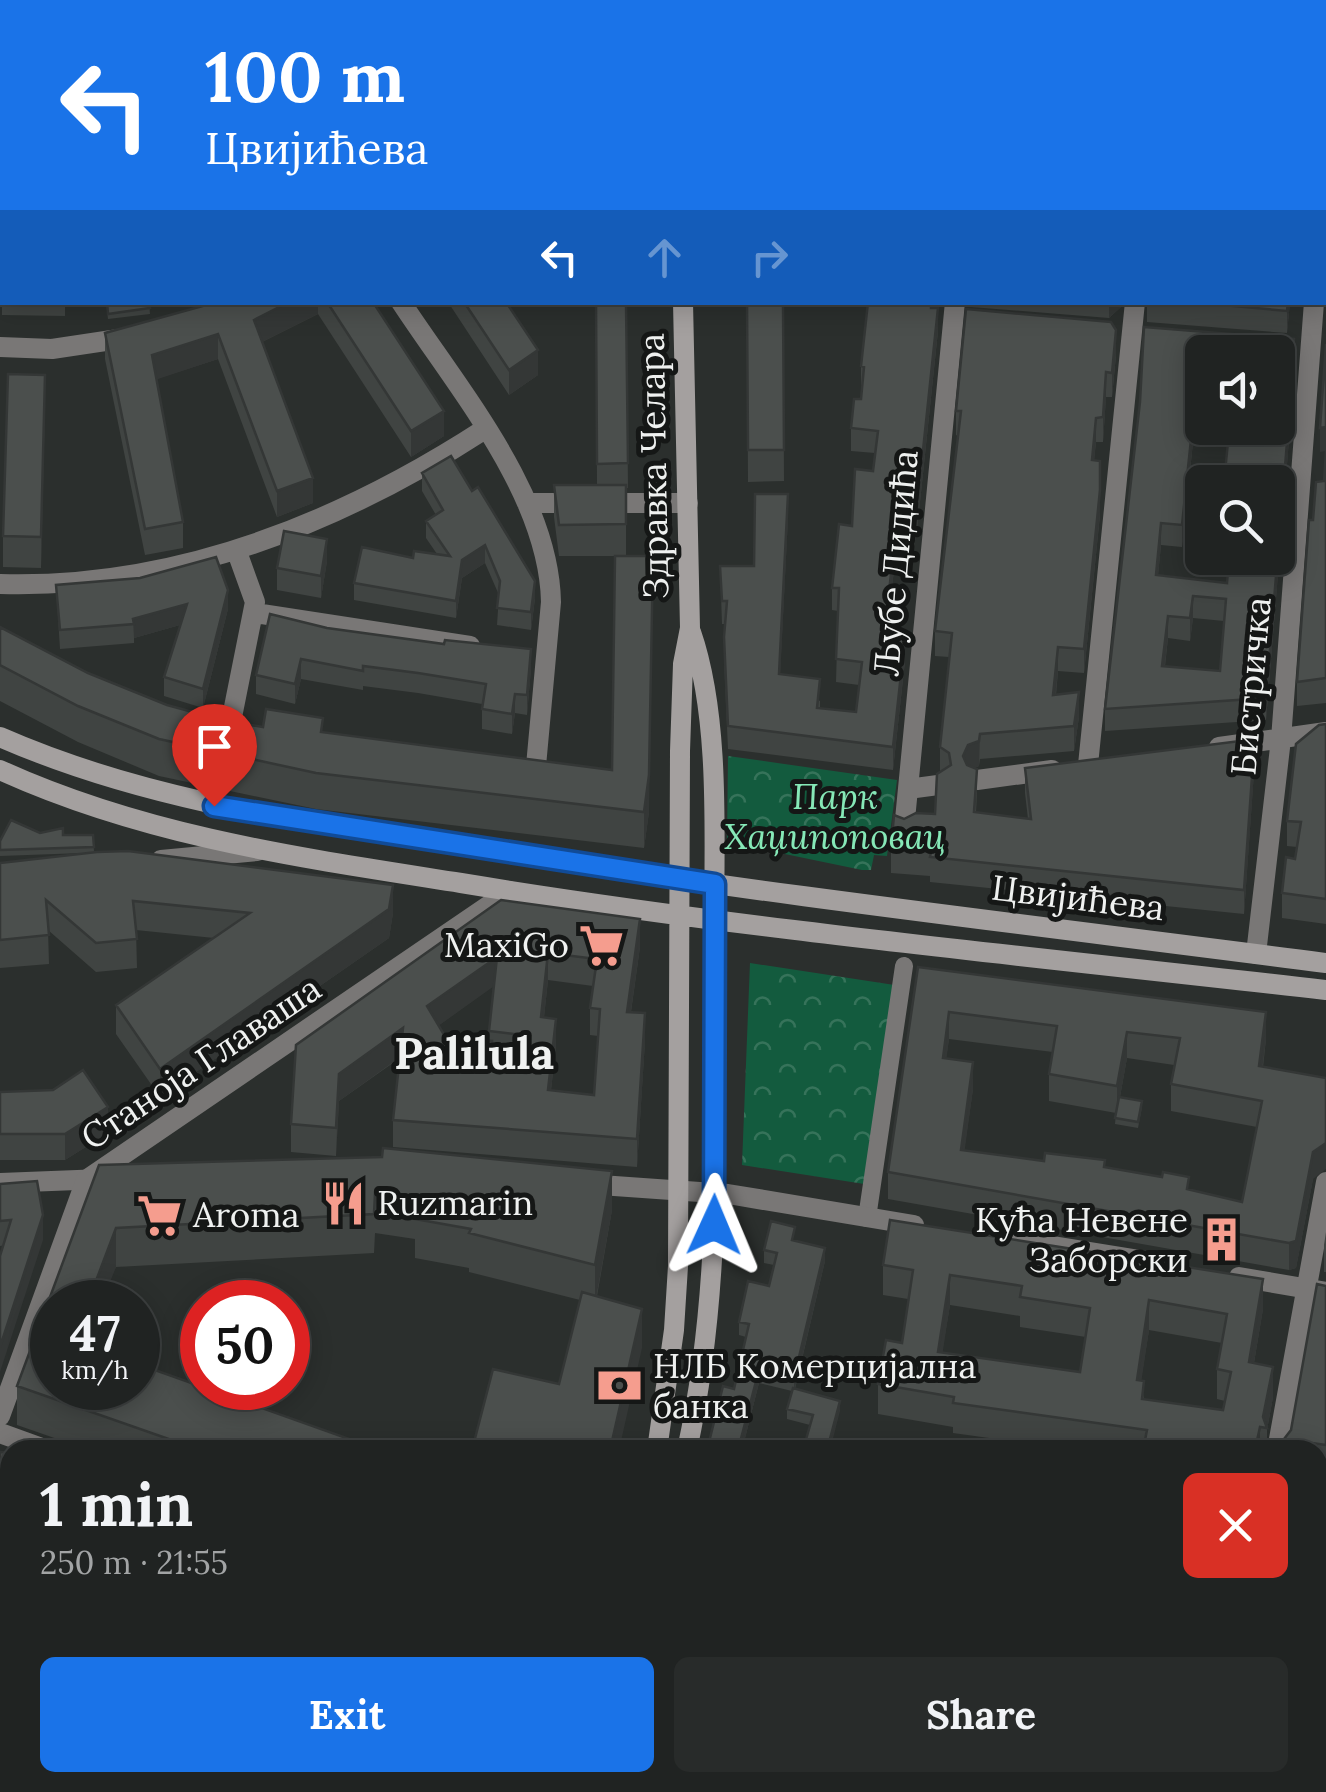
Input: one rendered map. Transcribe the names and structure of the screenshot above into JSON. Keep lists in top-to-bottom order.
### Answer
{
  "streets": {
    "main road": ["Здравка Челара", "Цвијићева"],
    "street": ["Љубе Дидића", "Бистричка", "Станоја Главаша"]
  },
  "crossings": [
    ["Здравка Челара", "Цвијићева"],
    ["Бистричка", "Цвијићева"],
    ["Цвијићева", "Станоја Главаша"]
  ],
  "districts": ["Palilula"],
  "parks": ["Парк Хаџипоповац"],
  "places": {
    "supermarket": ["MaxiGo", "Aroma"],
    "restaurant": ["Ruzmarin"],
    "building": ["Кућа Невене Заборски"],
    "bank": ["НЛБ Комерцијална банка"]
  },
  "page": {
    "turn": ["100 m", "Цвијићева"],
    "speed": "47 km/h",
    "limit": "50",
    "heading": ["1 min", "250 m · 21:55"],
    "buttons": ["Exit", "Share"]
  }
}
